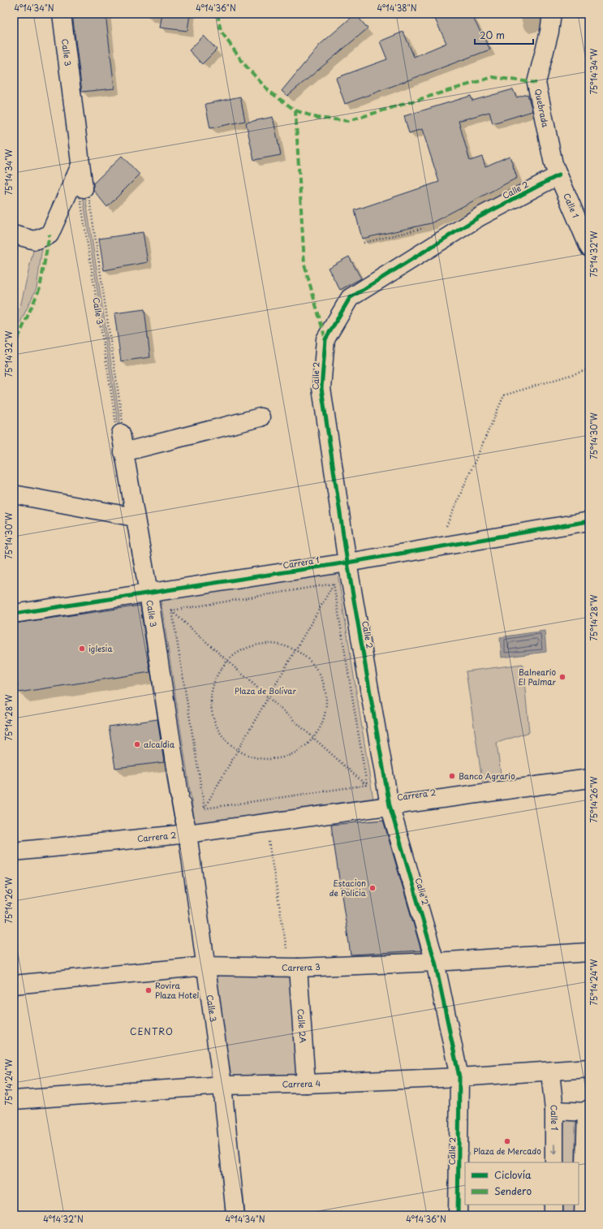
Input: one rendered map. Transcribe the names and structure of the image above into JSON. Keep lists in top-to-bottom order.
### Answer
{
  "streets": {
    "street": [
      "Calle 3",
      "Quebrada",
      "Calle 2",
      "Calle 1",
      "Carrera 1",
      "Carrera 2",
      "Carrera 3",
      "Calle 2A",
      "Carrera 4"
    ]
  },
  "crossings": [
    ["Calle 3", "Carrera 1"],
    ["Calle 3", "Carrera 2"],
    ["Calle 3", "Carrera 3"],
    ["Calle 3", "Carrera 4"],
    ["Quebrada", "Calle 2"],
    ["Quebrada", "Calle 1"],
    ["Calle 2", "Calle 1"],
    ["Calle 2", "Carrera 1"],
    ["Calle 2", "Carrera 2"],
    ["Calle 2", "Carrera 3"],
    ["Calle 2", "Carrera 4"],
    ["Calle 1", "Carrera 4"],
    ["Carrera 3", "Calle 2A"],
    ["Calle 2A", "Carrera 4"]
  ],
  "districts": ["CENTRO"],
  "parks": ["Plaza de Bolívar"],
  "places": [
    "iglesia",
    "Balneario El Palmar",
    "alcaldia",
    "Banco Agrario",
    "Estacion de Policia",
    "Rovira Plaza Hotel",
    "Plaza de Mercado"
  ],
  "legend": ["Ciclovía", "Sendero"],
  "scale_bar": "20 m",
  "coordinates": [
    "4°14'34\"N",
    "4°14'36\"N",
    "4°14'38\"N",
    "75°14'34\"W",
    "75°14'32\"W",
    "75°14'30\"W",
    "75°14'28\"W",
    "75°14'26\"W",
    "75°14'24\"W",
    "4°14'32\"N"
  ]
}
